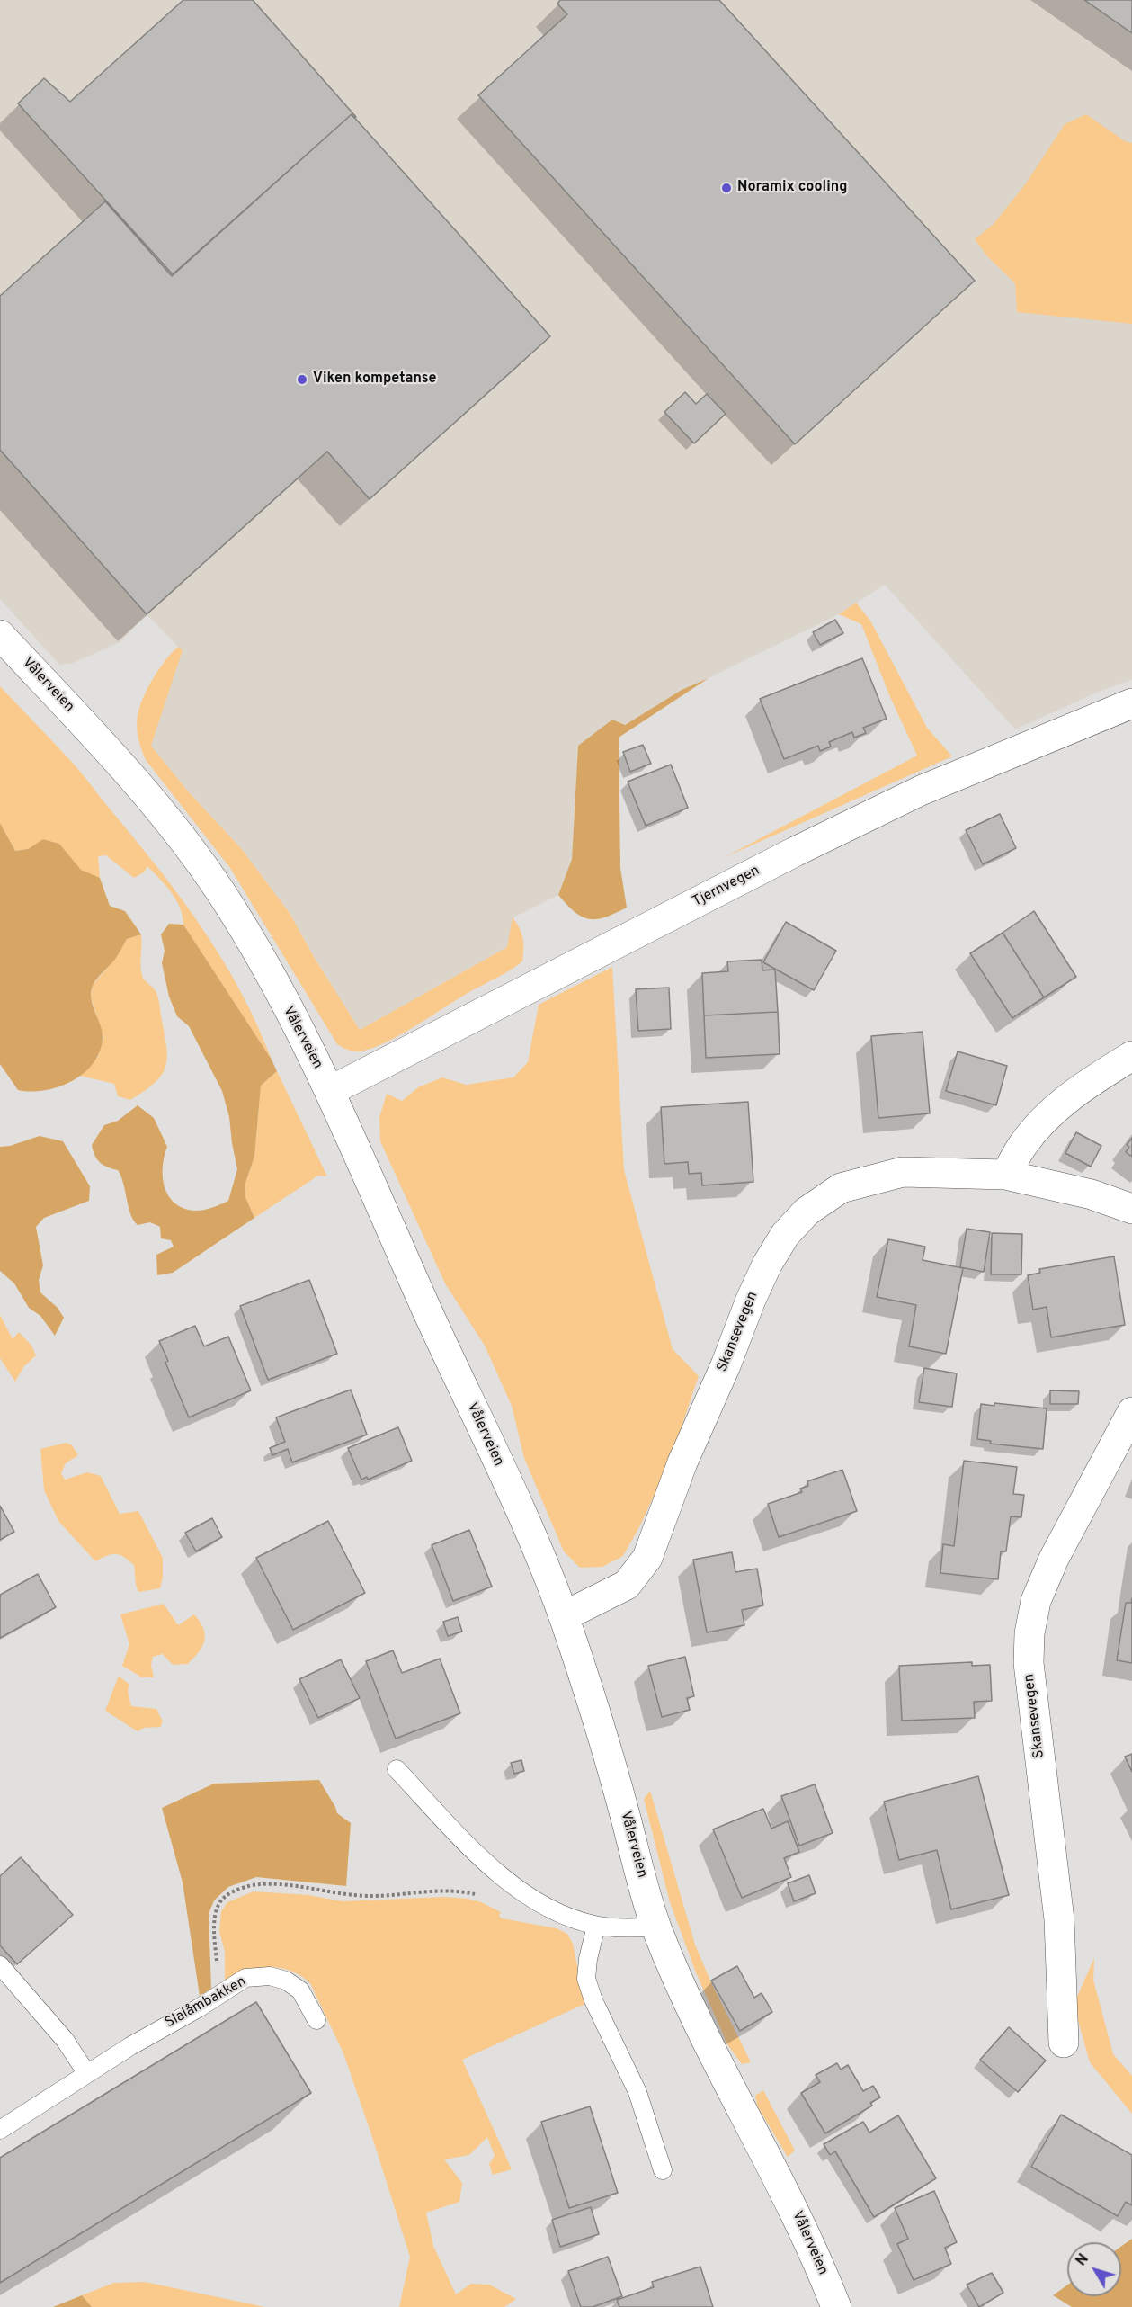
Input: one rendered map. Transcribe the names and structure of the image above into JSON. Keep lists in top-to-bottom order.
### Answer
{
  "streets": {
    "street": ["Vålerveien", "Tjernvegen", "Skansevegen"],
    "lane": ["Slalåmbakken"]
  },
  "crossings": [
    ["Vålerveien", "Tjernvegen"],
    ["Vålerveien", "Skansevegen"]
  ],
  "places": ["Noramix cooling", "Viken kompetanse"],
  "north": "top left"
}
